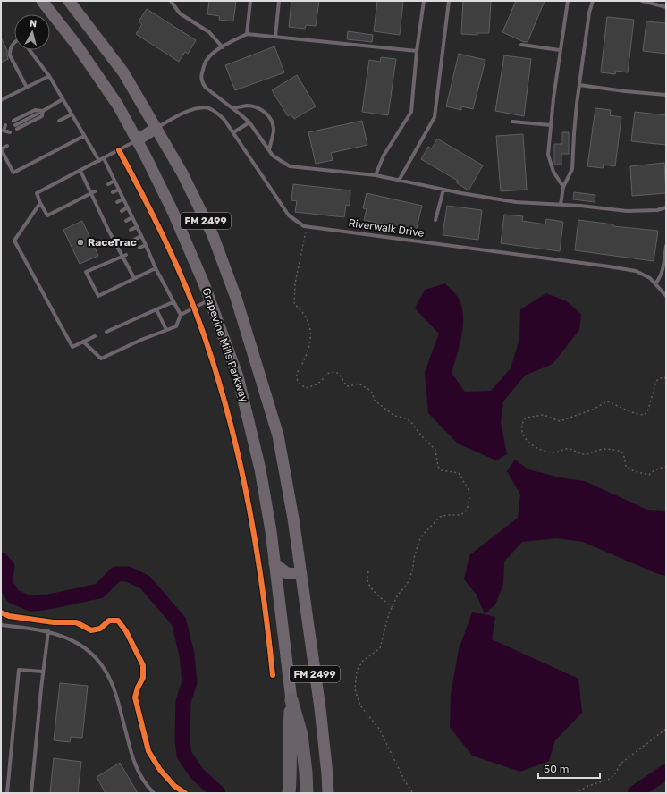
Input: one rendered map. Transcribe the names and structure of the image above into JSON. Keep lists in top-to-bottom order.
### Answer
{
  "streets": {
    "highway": ["FM 2499", "Grapevine Mills Parkway"],
    "lane": ["Riverwalk Drive"]
  },
  "crossings": [
    ["Riverwalk Drive", "Grapevine Mills Parkway"]
  ],
  "places": ["RaceTrac"],
  "scale_bar": "50 m",
  "north": "top"
}
